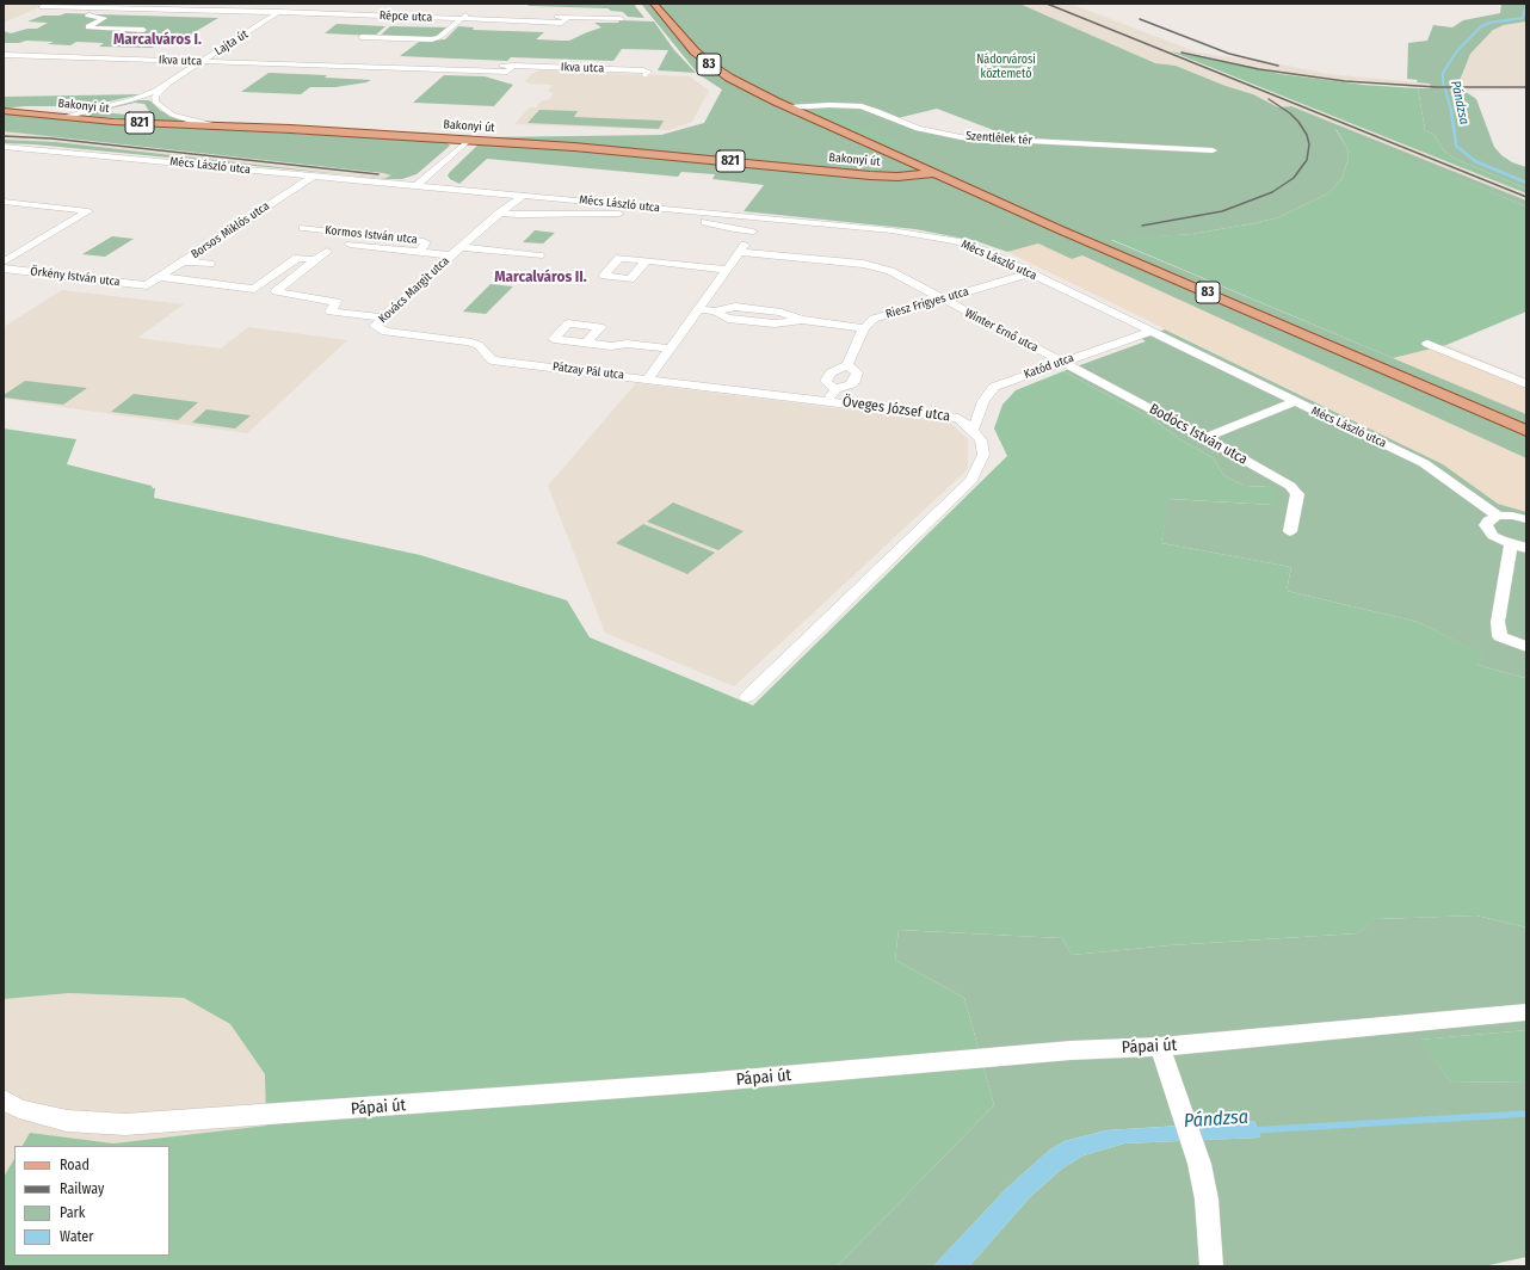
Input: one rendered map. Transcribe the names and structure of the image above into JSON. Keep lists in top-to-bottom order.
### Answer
{
  "streets": {
    "main road": ["83", "Bakonyi út", "821"],
    "street": [
      "Répce utca",
      "Lajta út",
      "Ikva utca",
      "Szentlélek tér",
      "Mécs László utca",
      "Borsos Miklós utca",
      "Kormos István utca",
      "Örkény István utca",
      "Kovács Margit utca",
      "Riesz Frigyes utca",
      "Winter Ernő utca",
      "Katód utca",
      "Pátzay Pál utca",
      "Öveges József utca",
      "Bodócs István utca",
      "Pápai út"
    ]
  },
  "crossings": [
    ["Répce utca", "Lajta út"],
    ["Lajta út", "Ikva utca"],
    ["Lajta út", "Bakonyi út"],
    ["83", "Bakonyi út"],
    ["83", "Szentlélek tér"],
    ["Mécs László utca", "Borsos Miklós utca"],
    ["Mécs László utca", "Kovács Margit utca"],
    ["Mécs László utca", "Riesz Frigyes utca"],
    ["Mécs László utca", "Katód utca"],
    ["Borsos Miklós utca", "Örkény István utca"],
    ["Kormos István utca", "Kovács Margit utca"],
    ["Kovács Margit utca", "Pátzay Pál utca"],
    ["Riesz Frigyes utca", "Winter Ernő utca"],
    ["Winter Ernő utca", "Katód utca"],
    ["Winter Ernő utca", "Bodócs István utca"],
    ["Katód utca", "Öveges József utca"],
    ["Katód utca", "Bodócs István utca"],
    ["Pátzay Pál utca", "Öveges József utca"]
  ],
  "districts": ["Marcalváros I.", "Marcalváros II."],
  "water": ["Pándzsa"],
  "parks": ["Nádorvárosi köztemető"],
  "legend": [
    "Road",
    "Railway",
    "Park",
    "Water"
  ]
}
